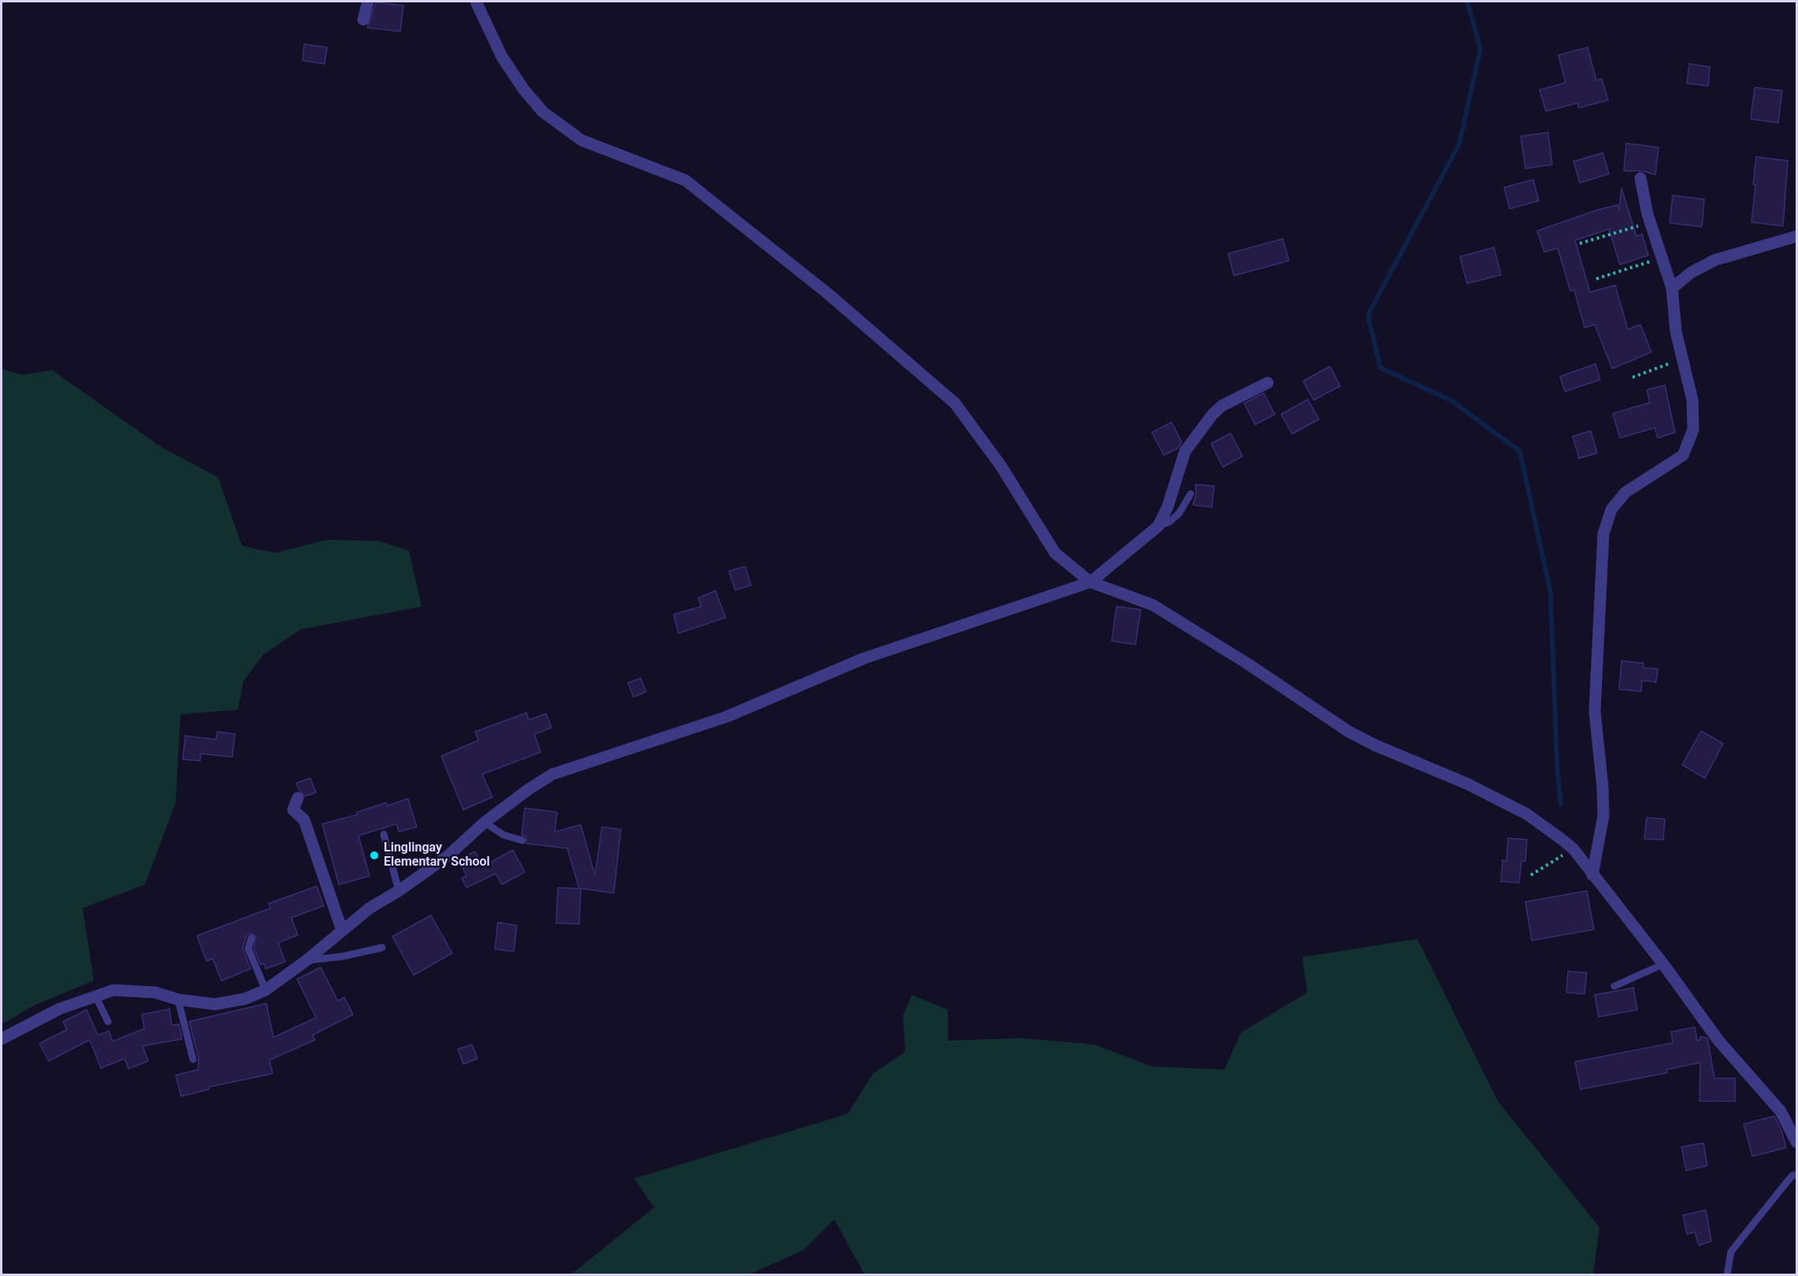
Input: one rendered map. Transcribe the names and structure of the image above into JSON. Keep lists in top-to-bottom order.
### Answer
{
  "places": ["Linglingay Elementary School"]
}
